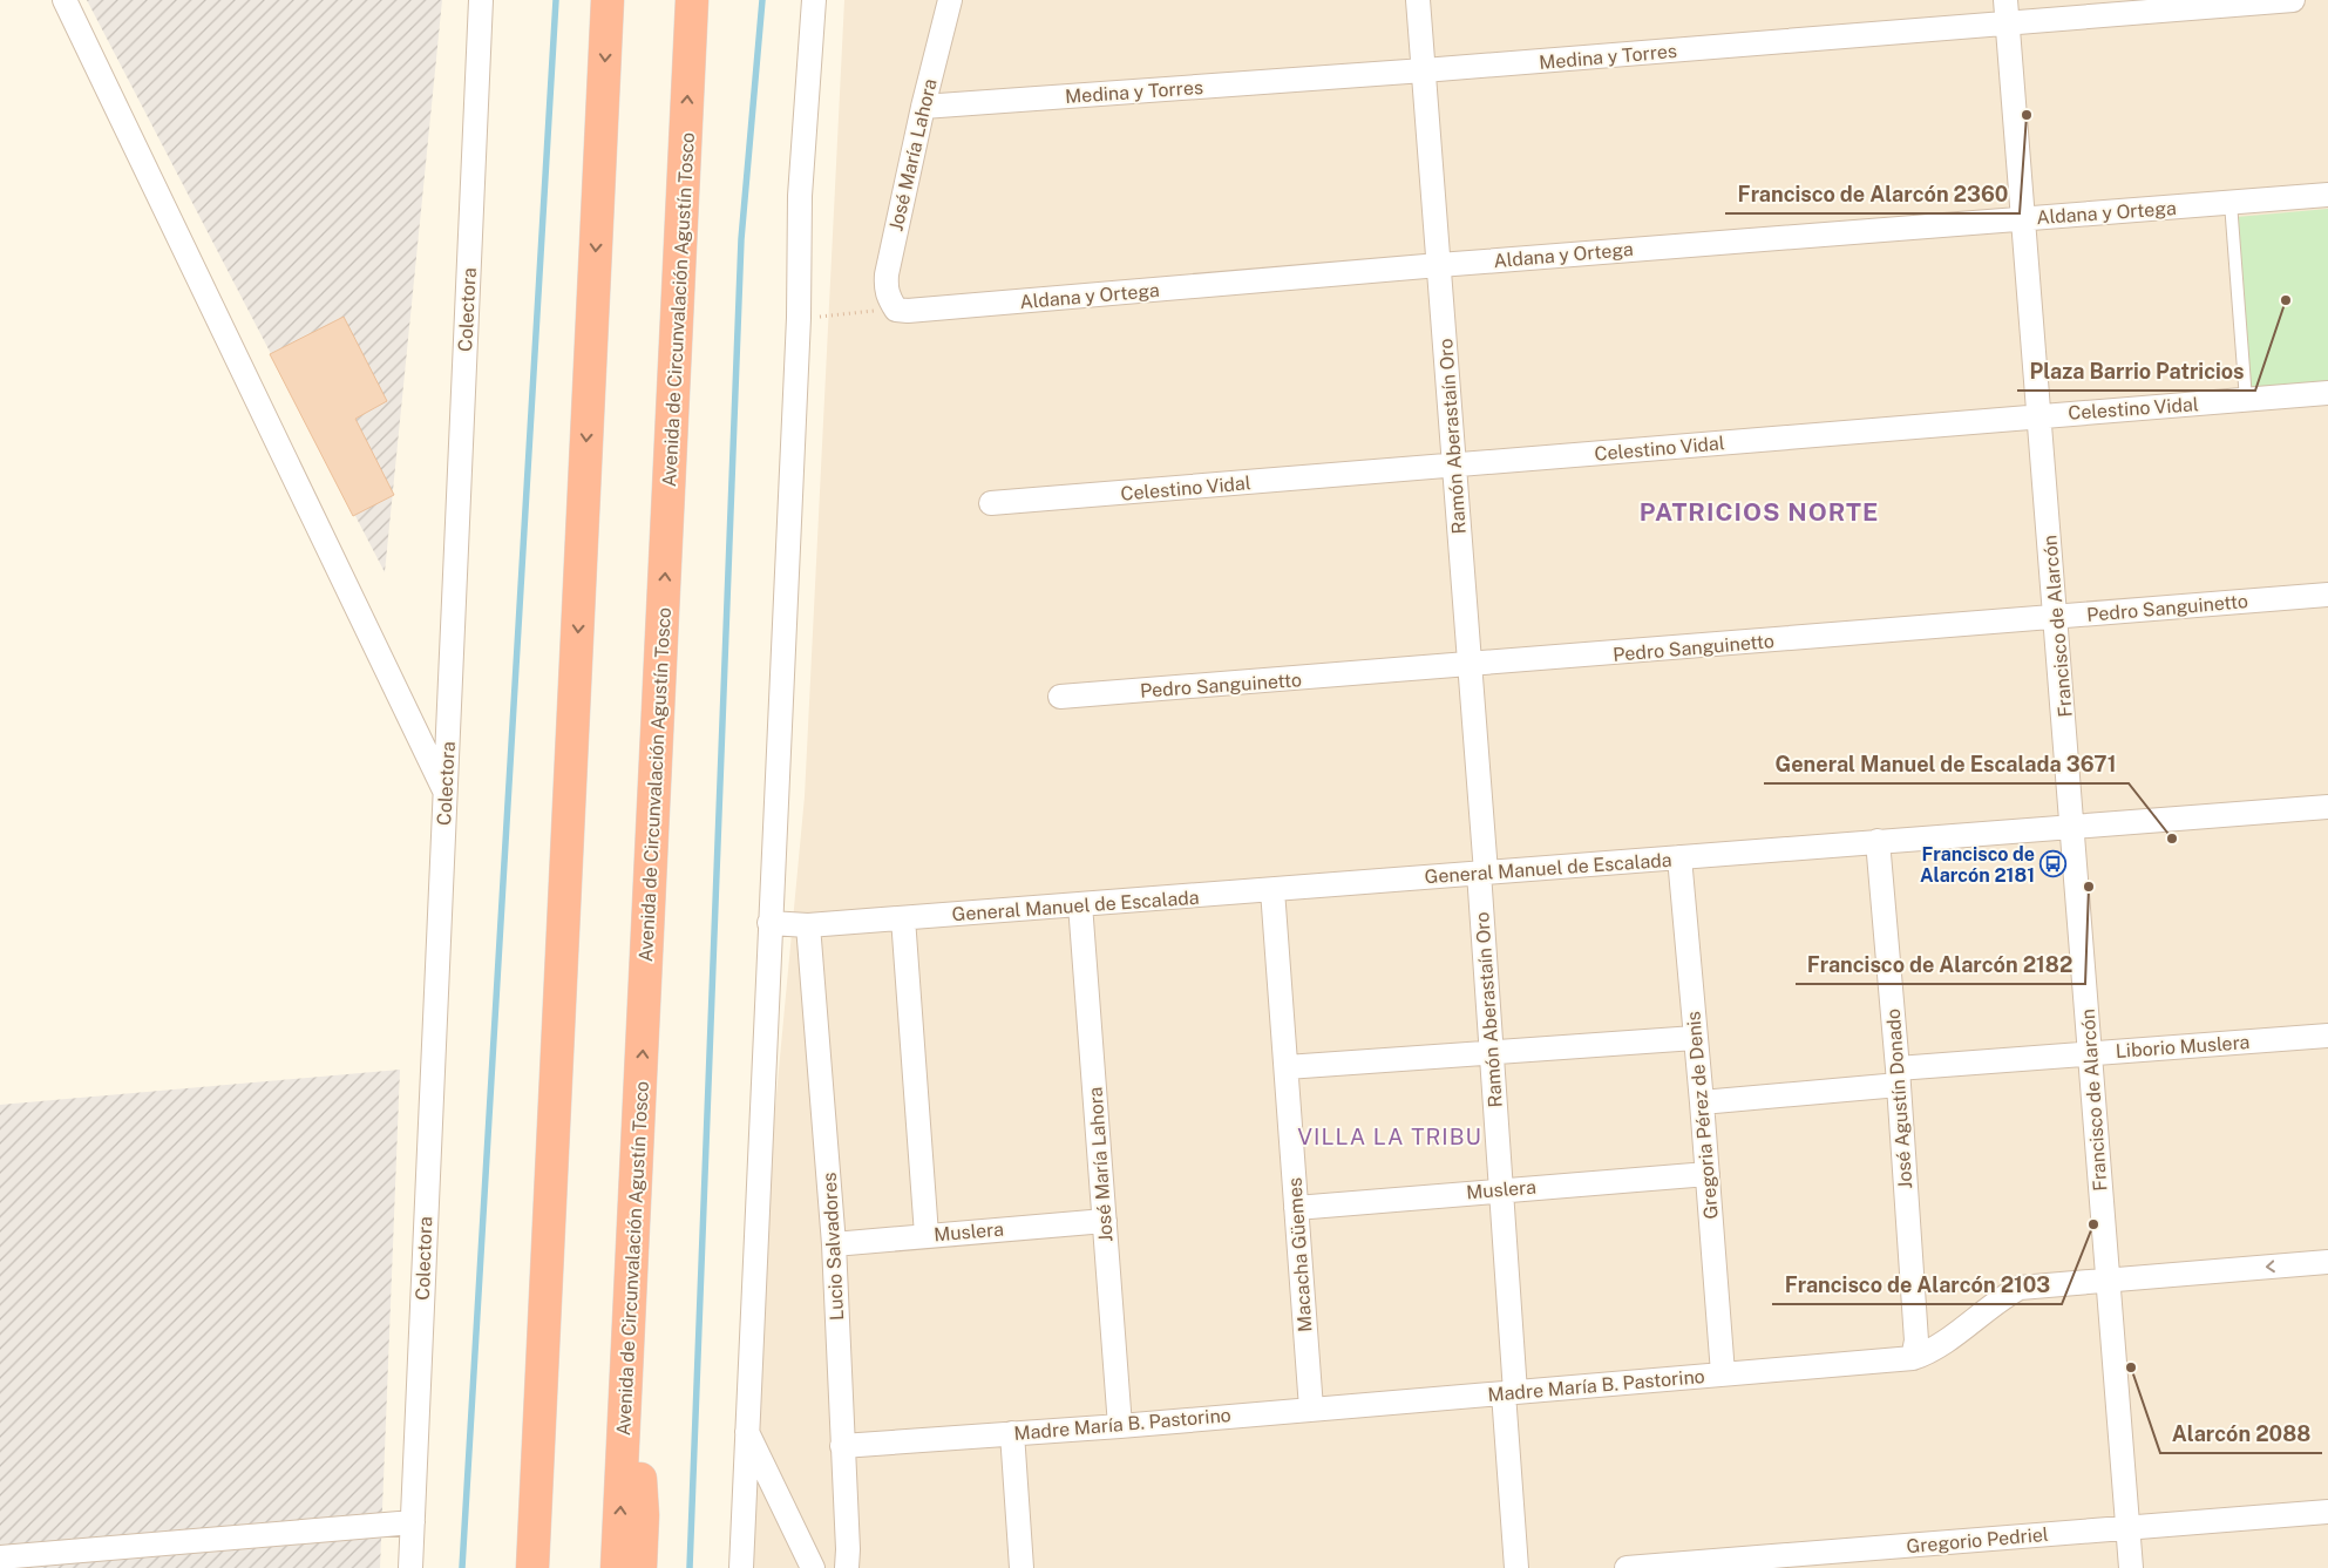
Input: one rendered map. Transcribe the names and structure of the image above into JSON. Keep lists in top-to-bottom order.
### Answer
{
  "streets": {
    "highway": ["Avenida de Circunvalación Agustín Tosco"],
    "street": [
      "Medina y Torres",
      "José María Lahora",
      "Aldana y Ortega",
      "Colectora",
      "Celestino Vidal",
      "Ramón Aberastaín Oro",
      "Pedro Sanguinetto",
      "Francisco de Alarcón",
      "General Manuel de Escalada",
      "Liborio Muslera",
      "José Agustín Donado",
      "Gregoria Pérez de Denis",
      "Muslera",
      "Lucio Salvadores",
      "Macacha Güemes",
      "Madre María B. Pastorino",
      "Gregorio Pedriel"
    ]
  },
  "crossings": [
    ["Medina y Torres", "José María Lahora"],
    ["Medina y Torres", "Ramón Aberastaín Oro"],
    ["Medina y Torres", "Francisco de Alarcón"],
    ["José María Lahora", "Aldana y Ortega"],
    ["José María Lahora", "General Manuel de Escalada"],
    ["José María Lahora", "Muslera"],
    ["José María Lahora", "Madre María B. Pastorino"],
    ["Aldana y Ortega", "Ramón Aberastaín Oro"],
    ["Aldana y Ortega", "Francisco de Alarcón"],
    ["Celestino Vidal", "Ramón Aberastaín Oro"],
    ["Celestino Vidal", "Francisco de Alarcón"],
    ["Ramón Aberastaín Oro", "Pedro Sanguinetto"],
    ["Ramón Aberastaín Oro", "General Manuel de Escalada"],
    ["Ramón Aberastaín Oro", "Muslera"],
    ["Ramón Aberastaín Oro", "Madre María B. Pastorino"],
    ["Pedro Sanguinetto", "Francisco de Alarcón"],
    ["Francisco de Alarcón", "General Manuel de Escalada"],
    ["Francisco de Alarcón", "Liborio Muslera"],
    ["Francisco de Alarcón", "Madre María B. Pastorino"],
    ["Francisco de Alarcón", "Gregorio Pedriel"],
    ["General Manuel de Escalada", "José Agustín Donado"],
    ["General Manuel de Escalada", "Gregoria Pérez de Denis"],
    ["General Manuel de Escalada", "Lucio Salvadores"],
    ["General Manuel de Escalada", "Macacha Güemes"],
    ["Liborio Muslera", "José Agustín Donado"],
    ["Liborio Muslera", "Gregoria Pérez de Denis"],
    ["José Agustín Donado", "Madre María B. Pastorino"],
    ["Gregoria Pérez de Denis", "Muslera"],
    ["Gregoria Pérez de Denis", "Madre María B. Pastorino"],
    ["Muslera", "Lucio Salvadores"],
    ["Muslera", "Macacha Güemes"],
    ["Lucio Salvadores", "Madre María B. Pastorino"],
    ["Macacha Güemes", "Madre María B. Pastorino"]
  ],
  "districts": ["PATRICIOS NORTE", "VILLA LA TRIBU"],
  "places": {
    "other": [
      "Francisco de Alarcón 2360",
      "Plaza Barrio Patricios",
      "General Manuel de Escalada 3671",
      "Francisco de Alarcón 2182",
      "Francisco de Alarcón 2103",
      "Alarcón 2088"
    ],
    "bus stop": ["Francisco de Alarcón 2181"]
  }
}
